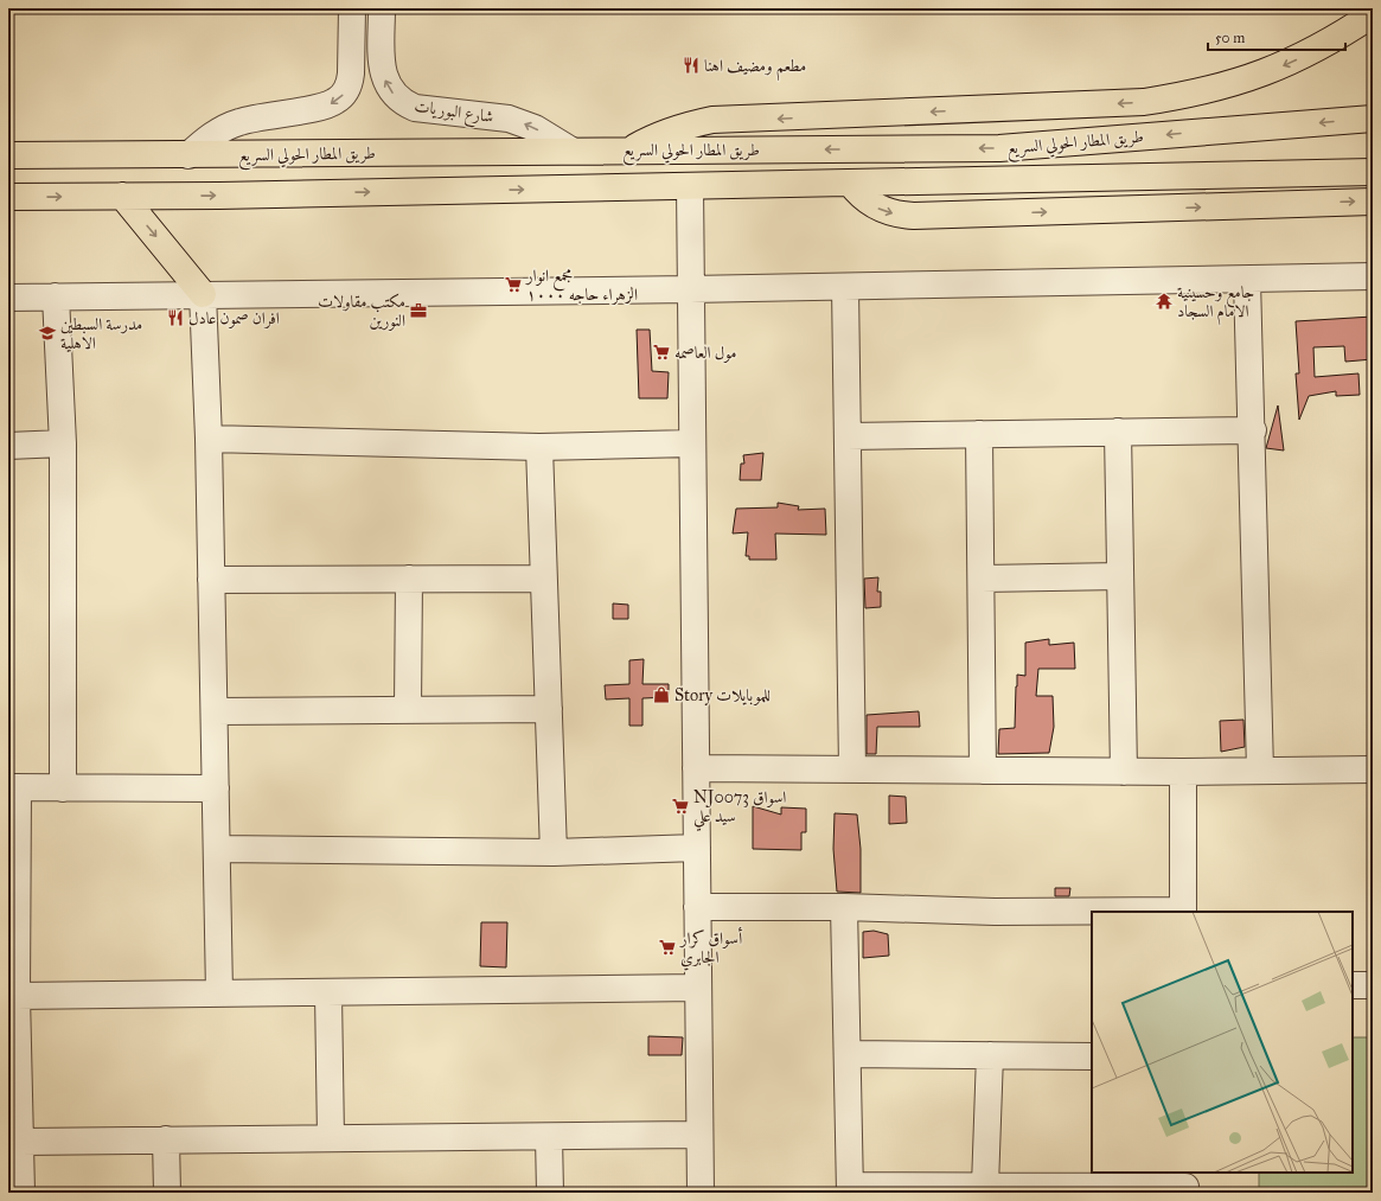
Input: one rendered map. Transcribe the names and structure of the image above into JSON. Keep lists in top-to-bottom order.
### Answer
{
  "streets": {
    "highway": ["طريق المطار الحولي السريع"],
    "street": ["شارع البوريات"]
  },
  "crossings": [
    ["شارع البوريات", "طريق المطار الحولي السريع"]
  ],
  "one_way": ["شارع البوريات"],
  "places": {
    "restaurant": ["مطعم ومضيف اهنا", "افران صمون عادل"],
    "supermarket": [
      "مجمع انوار الزهراء حاجه ١٠٠٠",
      "مول العاصمه",
      "NJ0073 اسواق سيد علي",
      "أسواق كرار الجابري"
    ],
    "temple": ["جامع وحسينية الامام السجاد"],
    "office": ["مكتب مقاولات النورين"],
    "school or university": ["مدرسة السبطين الاهلية"],
    "shop": ["Story للموبايلات"]
  },
  "scale_bar": "50 m"
}
